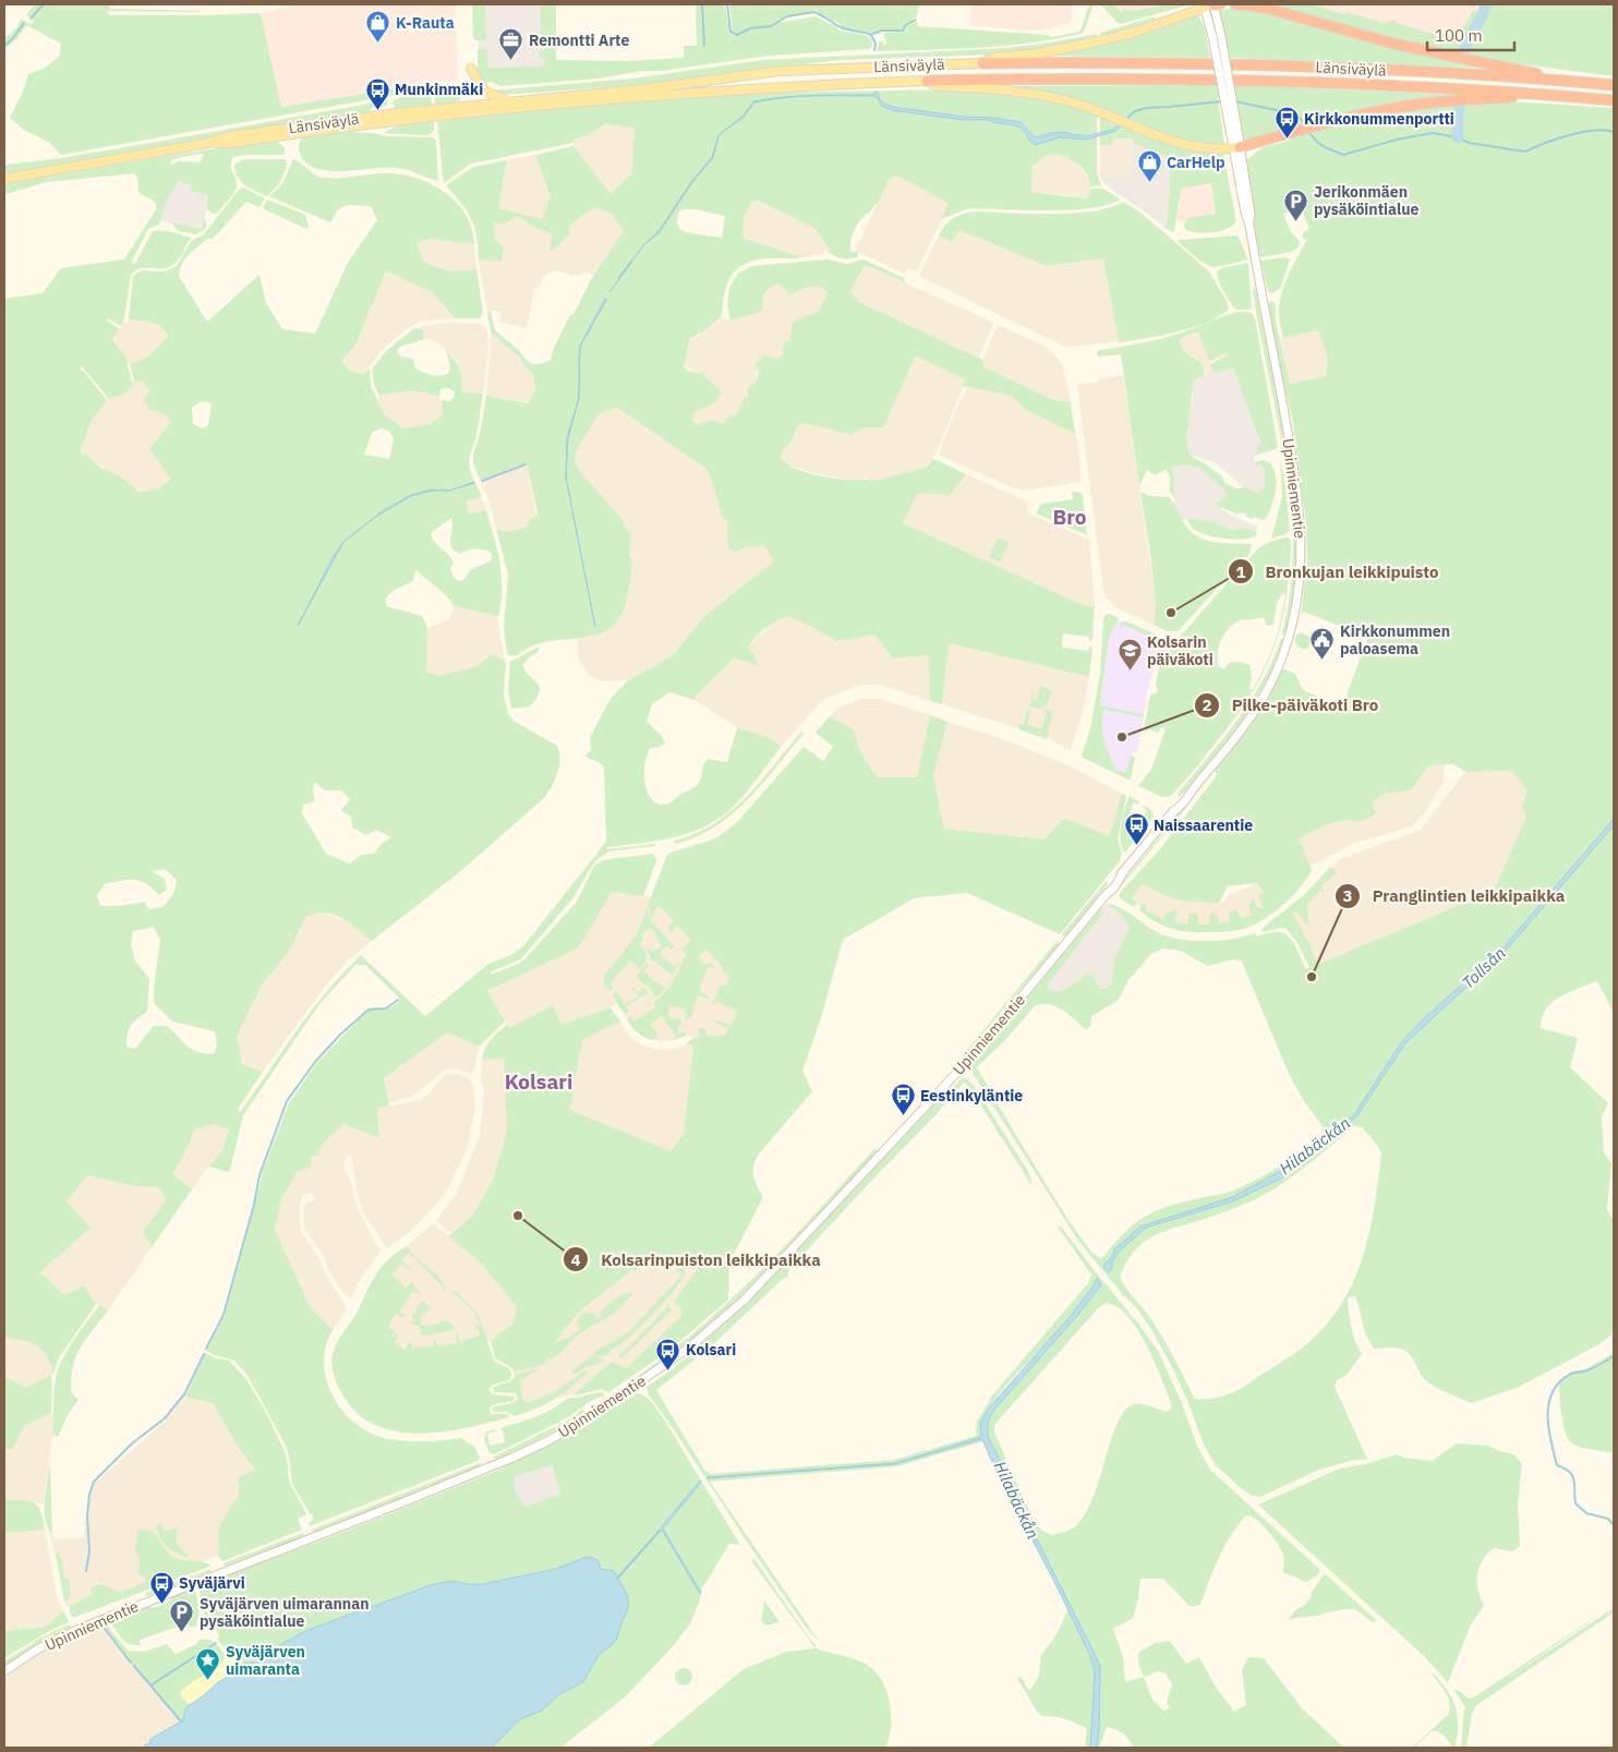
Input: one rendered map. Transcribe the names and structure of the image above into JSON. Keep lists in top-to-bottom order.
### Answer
{
  "streets": {
    "highway": ["Länsiväylä"],
    "main road": ["Upinniementie"]
  },
  "districts": ["Bro", "Kolsari"],
  "water": ["Tollsån", "Hilabäckån"],
  "places": {
    "shop": ["K-Rauta", "CarHelp"],
    "office": ["Remontti Arte"],
    "bus stop": [
      "Munkinmäki",
      "Kirkkonummenportti",
      "Naissaarentie",
      "Eestinkyläntie",
      "Kolsari",
      "Syväjärvi"
    ],
    "parking": ["Jerikonmäen pysäköintialue", "Syväjärven uimarannan pysäköintialue"],
    "other": [
      "Bronkujan leikkipuisto",
      "Pilke-päiväkoti Bro",
      "Pranglintien leikkipaikka",
      "Kolsarinpuiston leikkipaikka"
    ],
    "public building": ["Kirkkonummen paloasema"],
    "school or university": ["Kolsarin päiväkoti"],
    "place": ["Syväjärven uimaranta"]
  },
  "scale_bar": "100 m"
}
